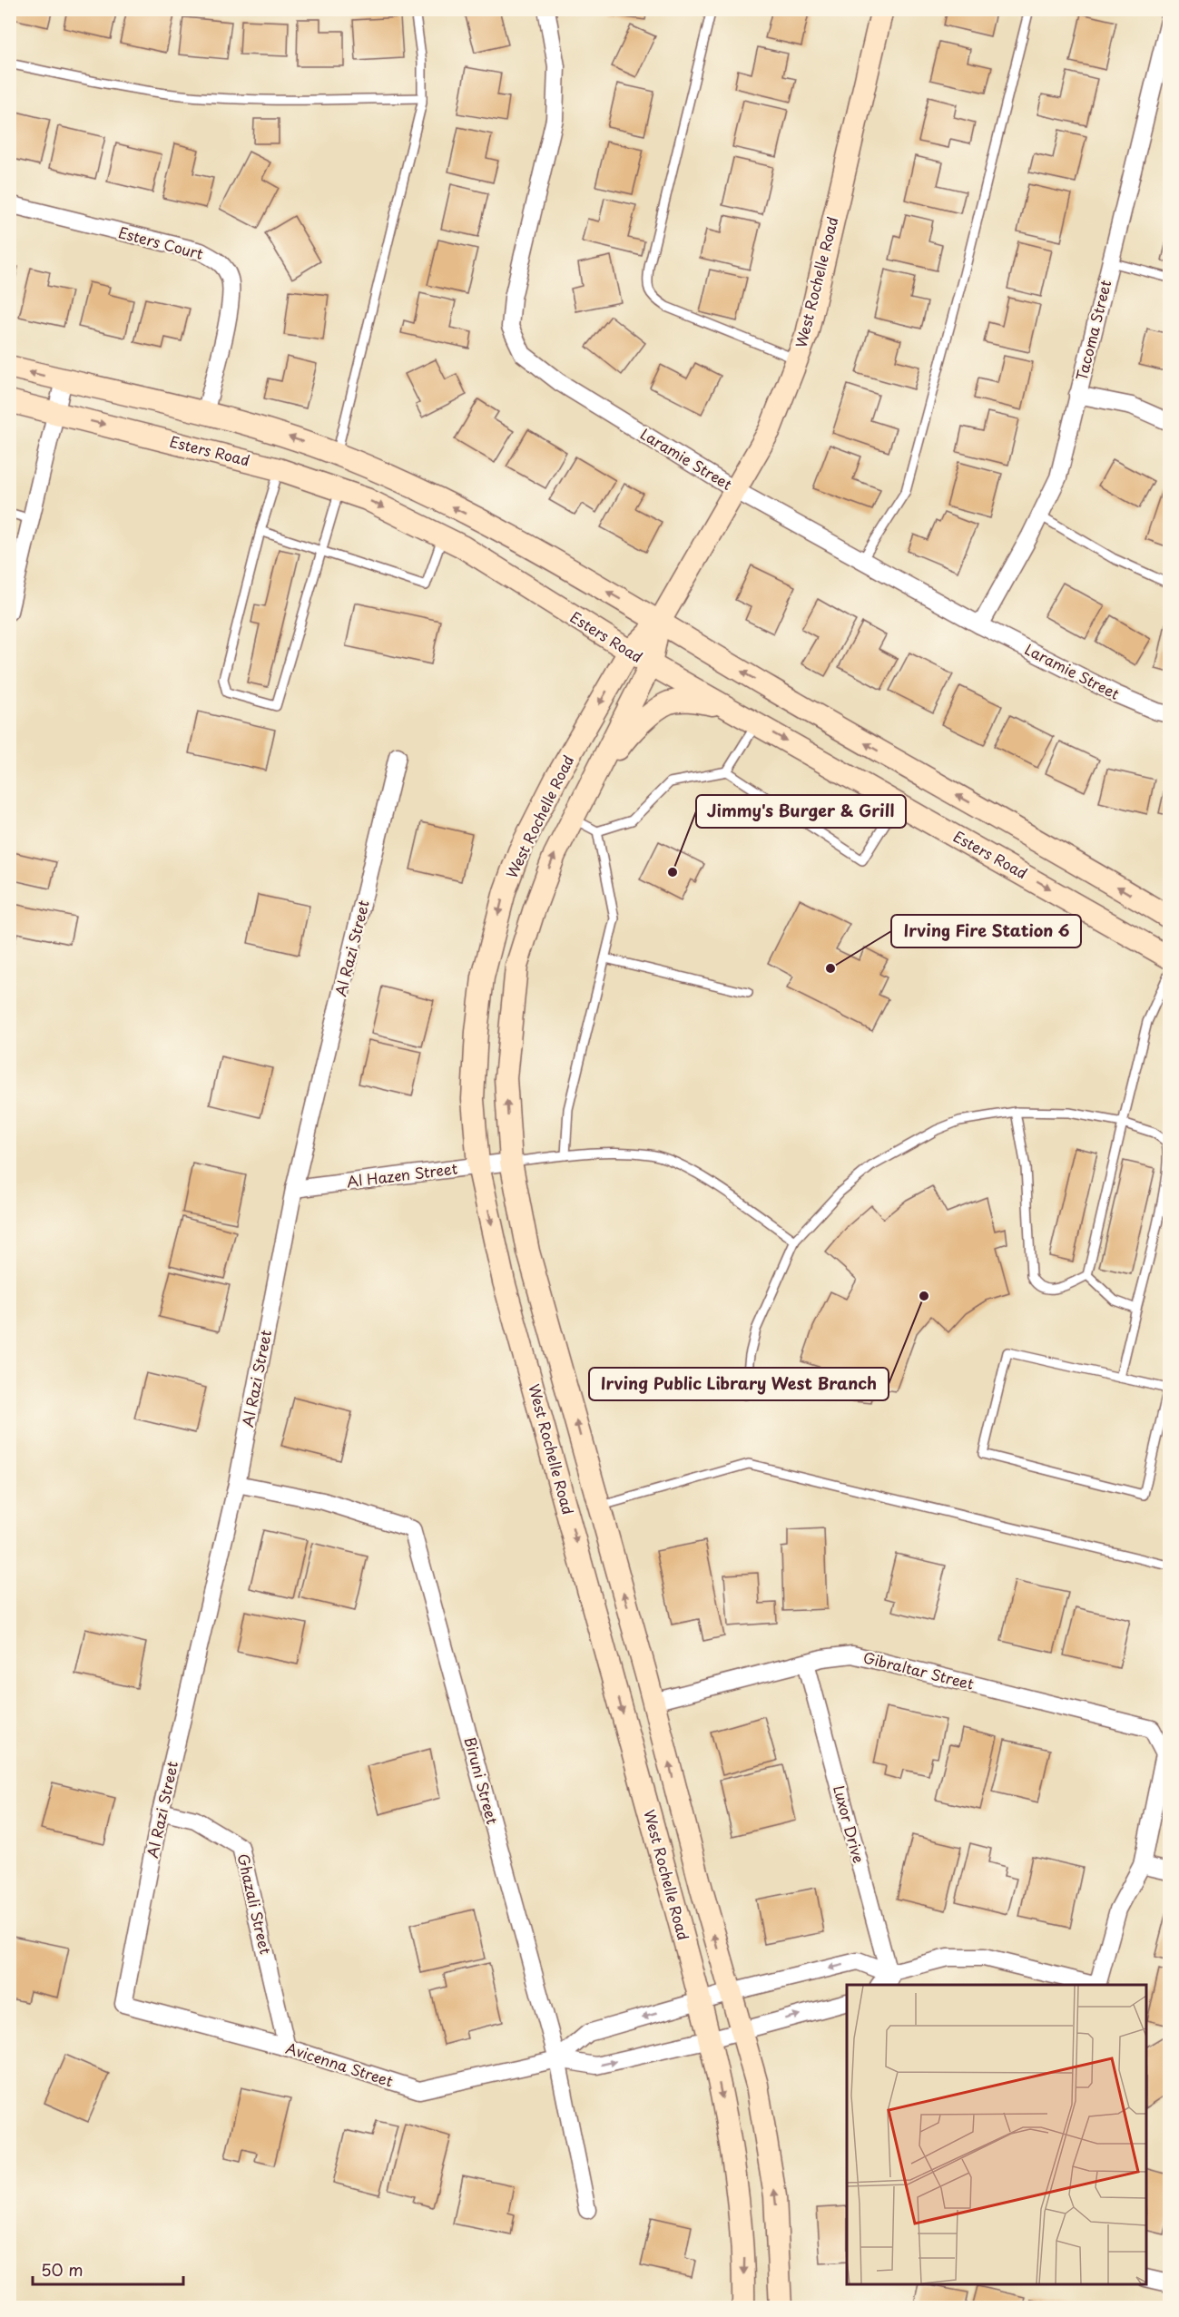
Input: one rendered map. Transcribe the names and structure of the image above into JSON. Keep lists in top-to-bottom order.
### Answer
{
  "streets": {
    "street": [
      "Esters Court",
      "West Rochelle Road",
      "Tacoma Street",
      "Esters Road",
      "Laramie Street",
      "Al Razi Street",
      "Al Hazen Street",
      "Gibraltar Street",
      "Biruni Street",
      "Luxor Drive",
      "Ghazali Street",
      "Avicenna Street"
    ]
  },
  "crossings": [
    ["West Rochelle Road", "Esters Road"],
    ["West Rochelle Road", "Laramie Street"],
    ["West Rochelle Road", "Al Hazen Street"],
    ["West Rochelle Road", "Gibraltar Street"],
    ["West Rochelle Road", "Avicenna Street"],
    ["Tacoma Street", "Laramie Street"],
    ["Al Razi Street", "Al Hazen Street"],
    ["Al Razi Street", "Biruni Street"],
    ["Al Razi Street", "Ghazali Street"],
    ["Al Razi Street", "Avicenna Street"],
    ["Gibraltar Street", "Luxor Drive"],
    ["Biruni Street", "Avicenna Street"],
    ["Luxor Drive", "Avicenna Street"],
    ["Ghazali Street", "Avicenna Street"]
  ],
  "places": ["Jimmy's Burger & Grill", "Irving Fire Station 6", "Irving Public Library West Branch"],
  "scale_bar": "50 m"
}
